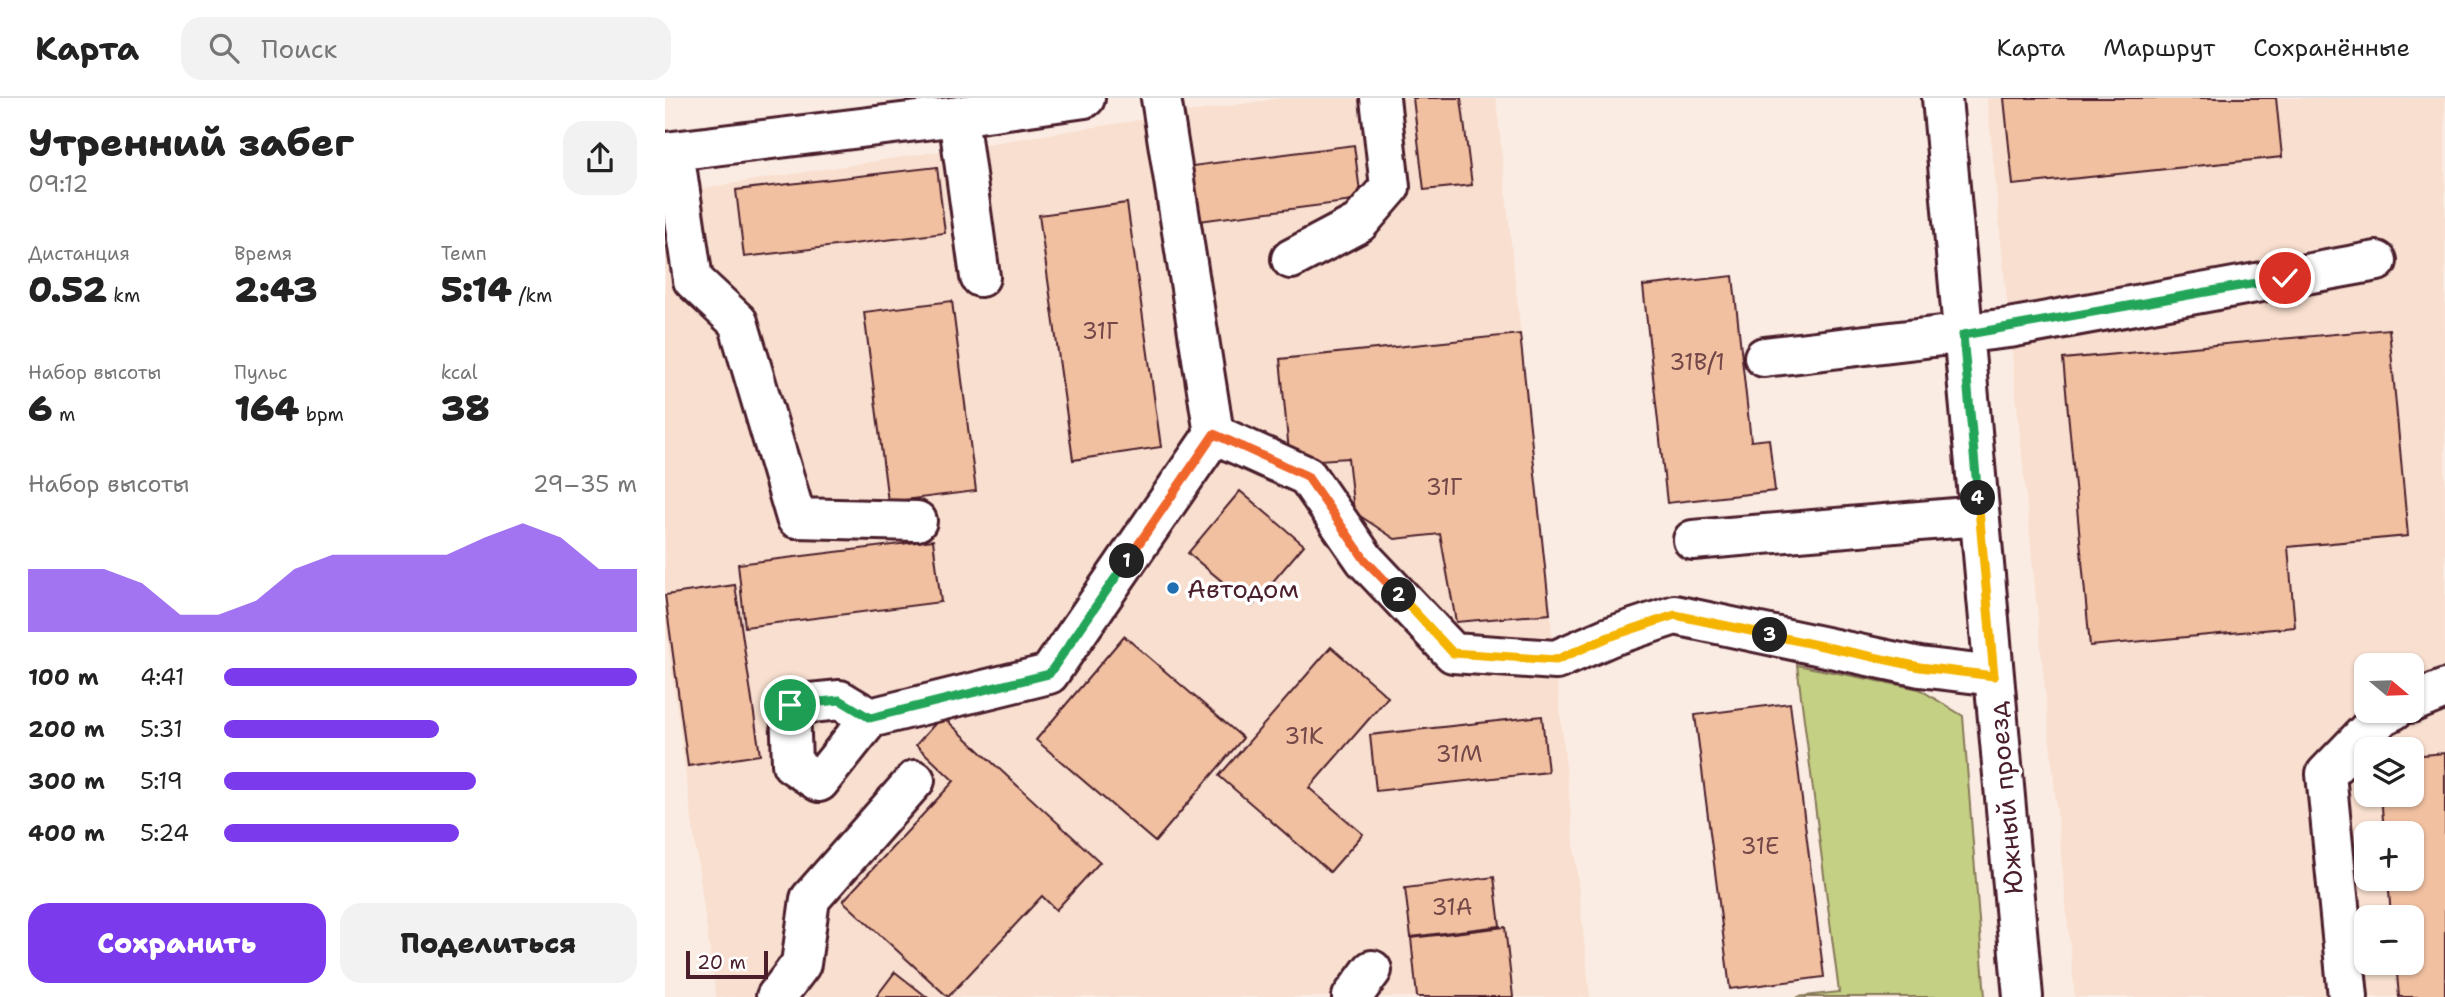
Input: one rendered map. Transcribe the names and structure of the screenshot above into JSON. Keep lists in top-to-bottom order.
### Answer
{
  "streets": {
    "street": ["Южный проезд"]
  },
  "places": ["Автодом"],
  "house_numbers": [
    "31Г",
    "31В/1",
    "31Г",
    "31К",
    "31М",
    "31Е",
    "31А"
  ],
  "scale_bar": "20 m",
  "north": "right",
  "page": {
    "header": "Карта",
    "search": "Поиск",
    "nav": ["Карта", "Маршрут", "Сохранённые"],
    "heading": ["Утренний забег", "09:12"],
    "stats": [
      ["Дистанция", "0.52 km"],
      ["Время", "2:43"],
      ["Темп", "5:14 /km"],
      ["Набор высоты", "6 m"],
      ["Пульс", "164 bpm"],
      ["kcal", "38"]
    ],
    "chart": ["Набор высоты", "29–35 m"],
    "pins": [
      "4",
      "1",
      "2",
      "3"
    ],
    "list": [
      {
        "name": "100 m",
        "note": "4:41"
      },
      {
        "name": "200 m",
        "note": "5:31"
      },
      {
        "name": "300 m",
        "note": "5:19"
      },
      {
        "name": "400 m",
        "note": "5:24"
      }
    ],
    "map_buttons": ["+", "−"],
    "buttons": ["Сохранить", "Поделиться"],
    "scale": "20 m"
  }
}
